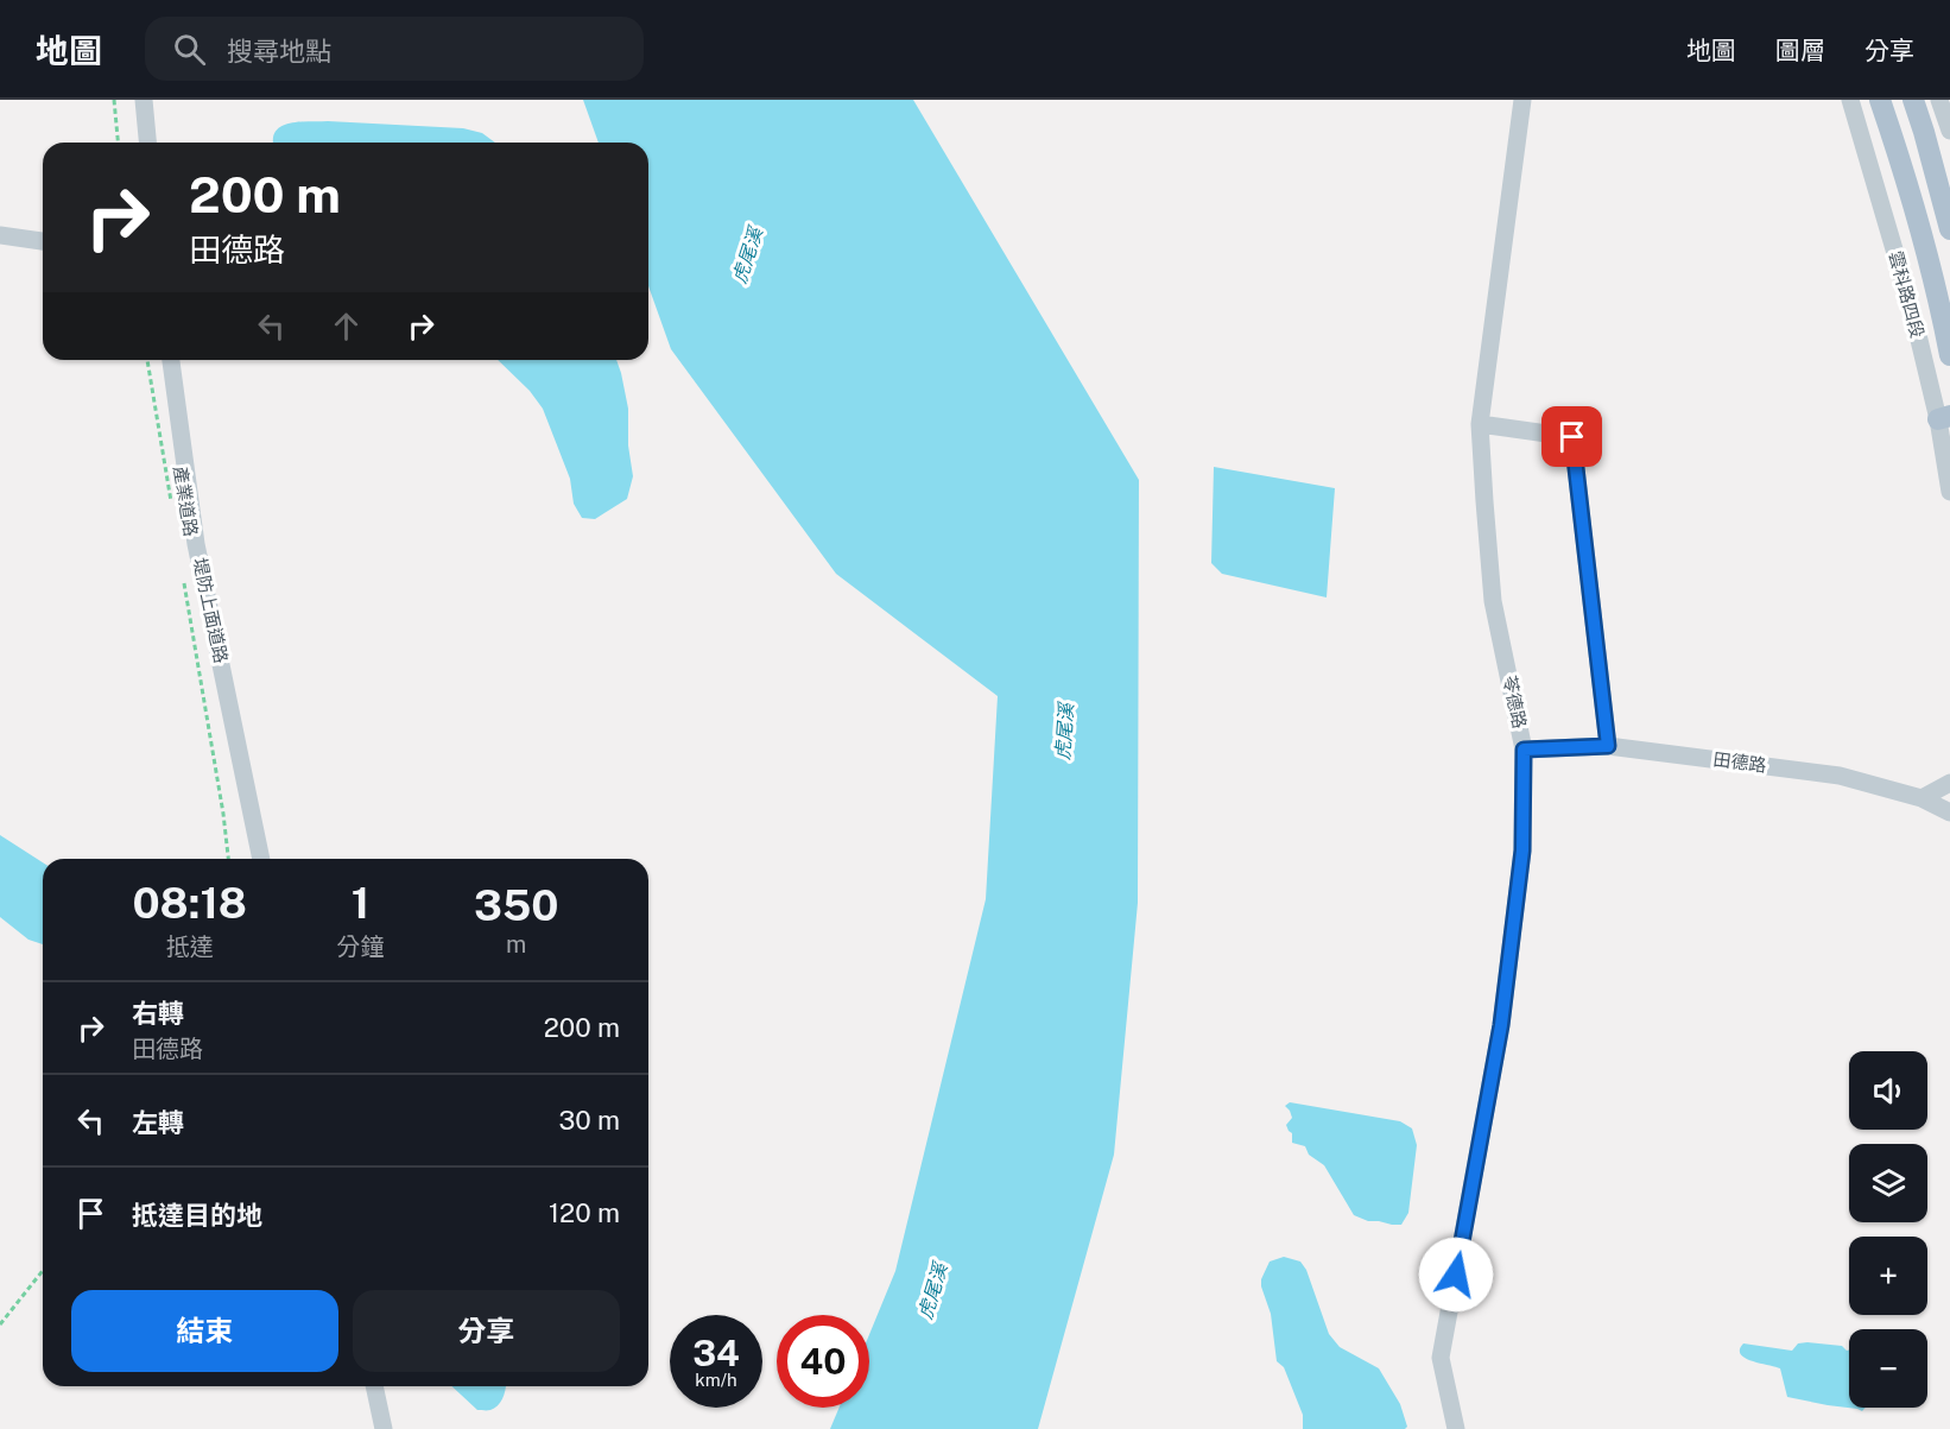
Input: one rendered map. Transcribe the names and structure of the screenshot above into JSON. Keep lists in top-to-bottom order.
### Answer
{
  "streets": {
    "main road": ["雲科路四段"],
    "street": ["堤防上面道路", "苓德路", "田德路"],
    "path": ["產業道路"]
  },
  "crossings": [
    ["苓德路", "田德路"]
  ],
  "water": ["虎尾溪"],
  "page": {
    "header": "地圖",
    "search": "搜尋地點",
    "nav": ["地圖", "圖層", "分享"],
    "turn": ["200 m", "田德路"],
    "eta": [
      "08:18",
      "抵達",
      "1",
      "分鐘",
      "350",
      "m"
    ],
    "list": [
      {
        "name": "右轉",
        "note": "田德路",
        "value": "200 m"
      },
      {
        "name": "左轉",
        "value": "30 m"
      },
      {
        "name": "抵達目的地",
        "value": "120 m"
      }
    ],
    "map_buttons": ["+", "−"],
    "buttons": ["結束", "分享"],
    "speed": "34 km/h",
    "limit": "40"
  }
}
